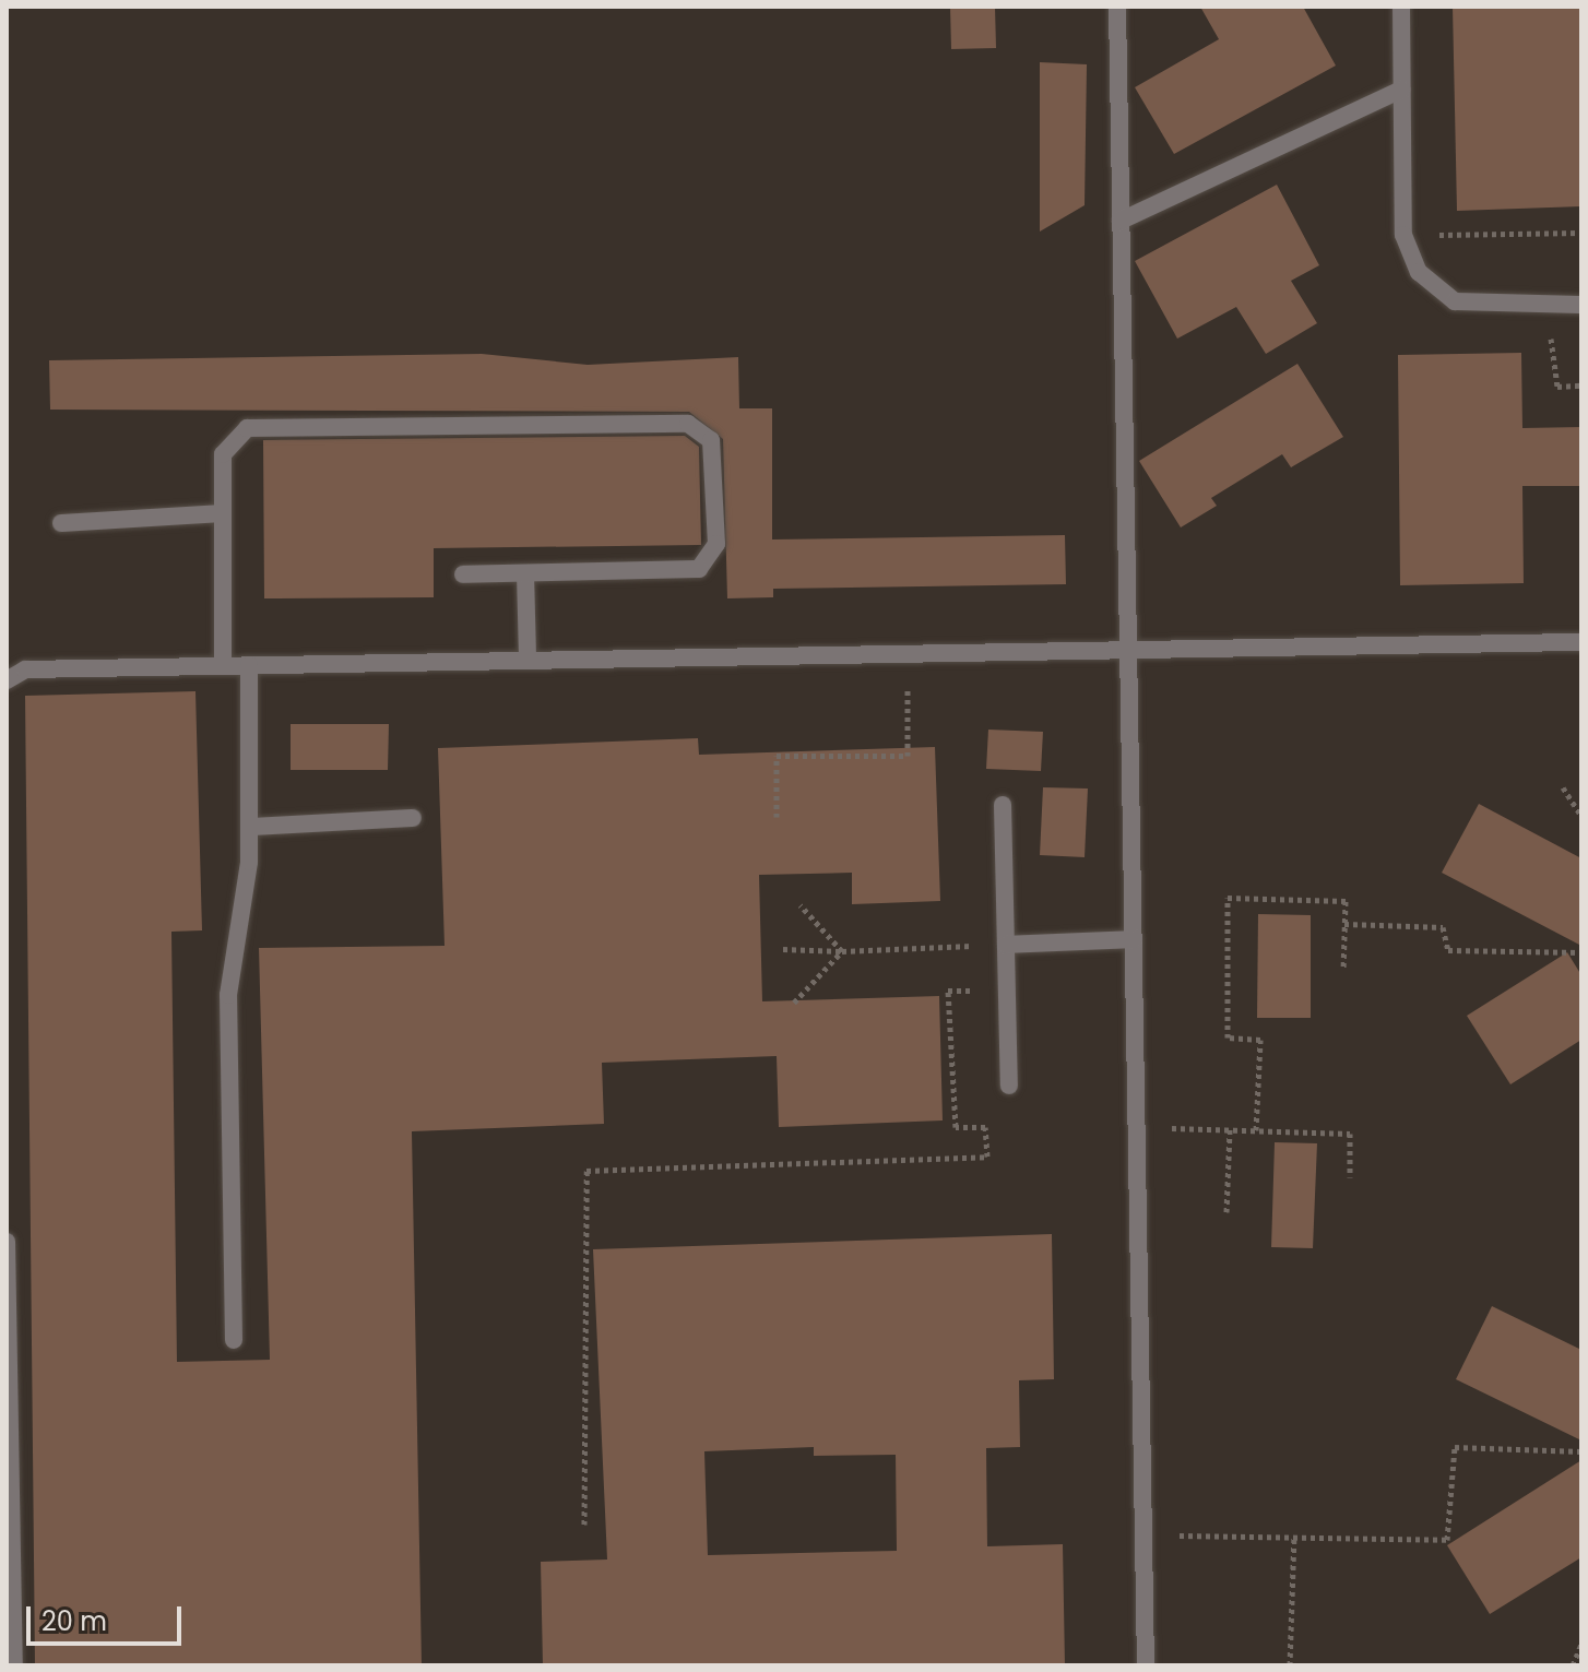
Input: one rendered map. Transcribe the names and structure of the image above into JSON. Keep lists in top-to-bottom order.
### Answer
{
  "scale_bar": "20 m"
}
